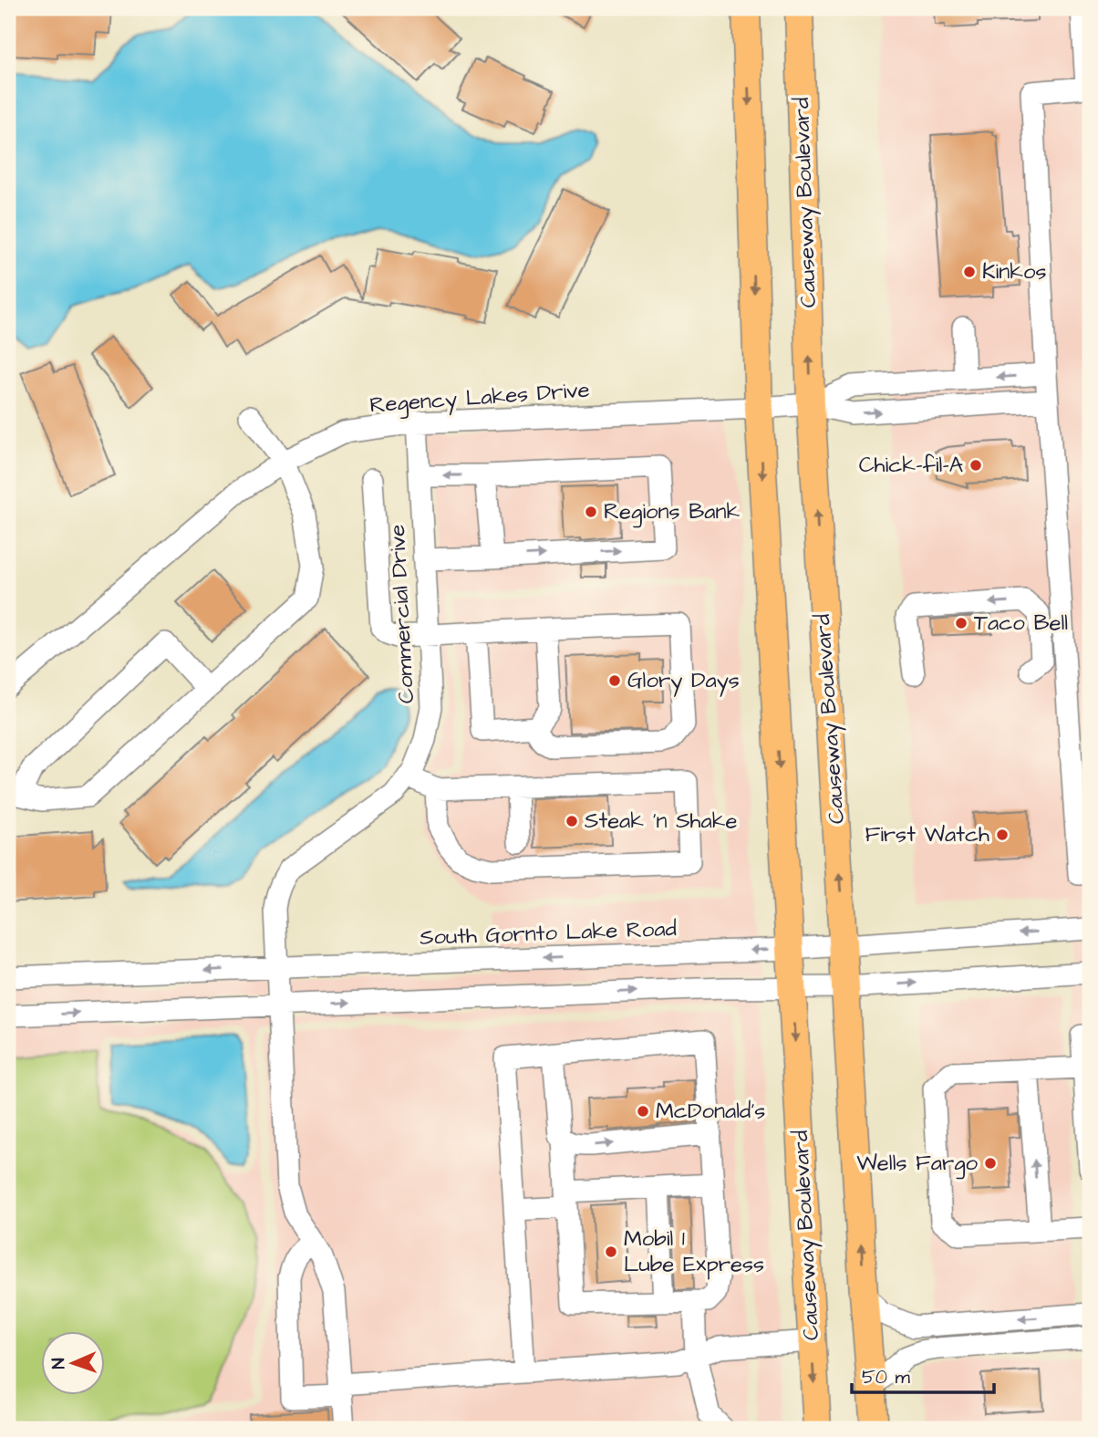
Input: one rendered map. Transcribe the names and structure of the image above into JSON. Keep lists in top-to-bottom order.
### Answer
{
  "streets": {
    "main road": ["Causeway Boulevard"],
    "street": ["Regency Lakes Drive", "Commercial Drive", "South Gornto Lake Road"]
  },
  "crossings": [
    ["Causeway Boulevard", "Regency Lakes Drive"],
    ["Causeway Boulevard", "South Gornto Lake Road"],
    ["Regency Lakes Drive", "Commercial Drive"],
    ["Commercial Drive", "South Gornto Lake Road"]
  ],
  "places": [
    "Kinkos",
    "Chick-fil-A",
    "Regions Bank",
    "Taco Bell",
    "Glory Days",
    "Steak 'n Shake",
    "First Watch",
    "McDonald's",
    "Wells Fargo",
    "Mobil 1 Lube Express"
  ],
  "scale_bar": "50 m",
  "north": "left"
}
